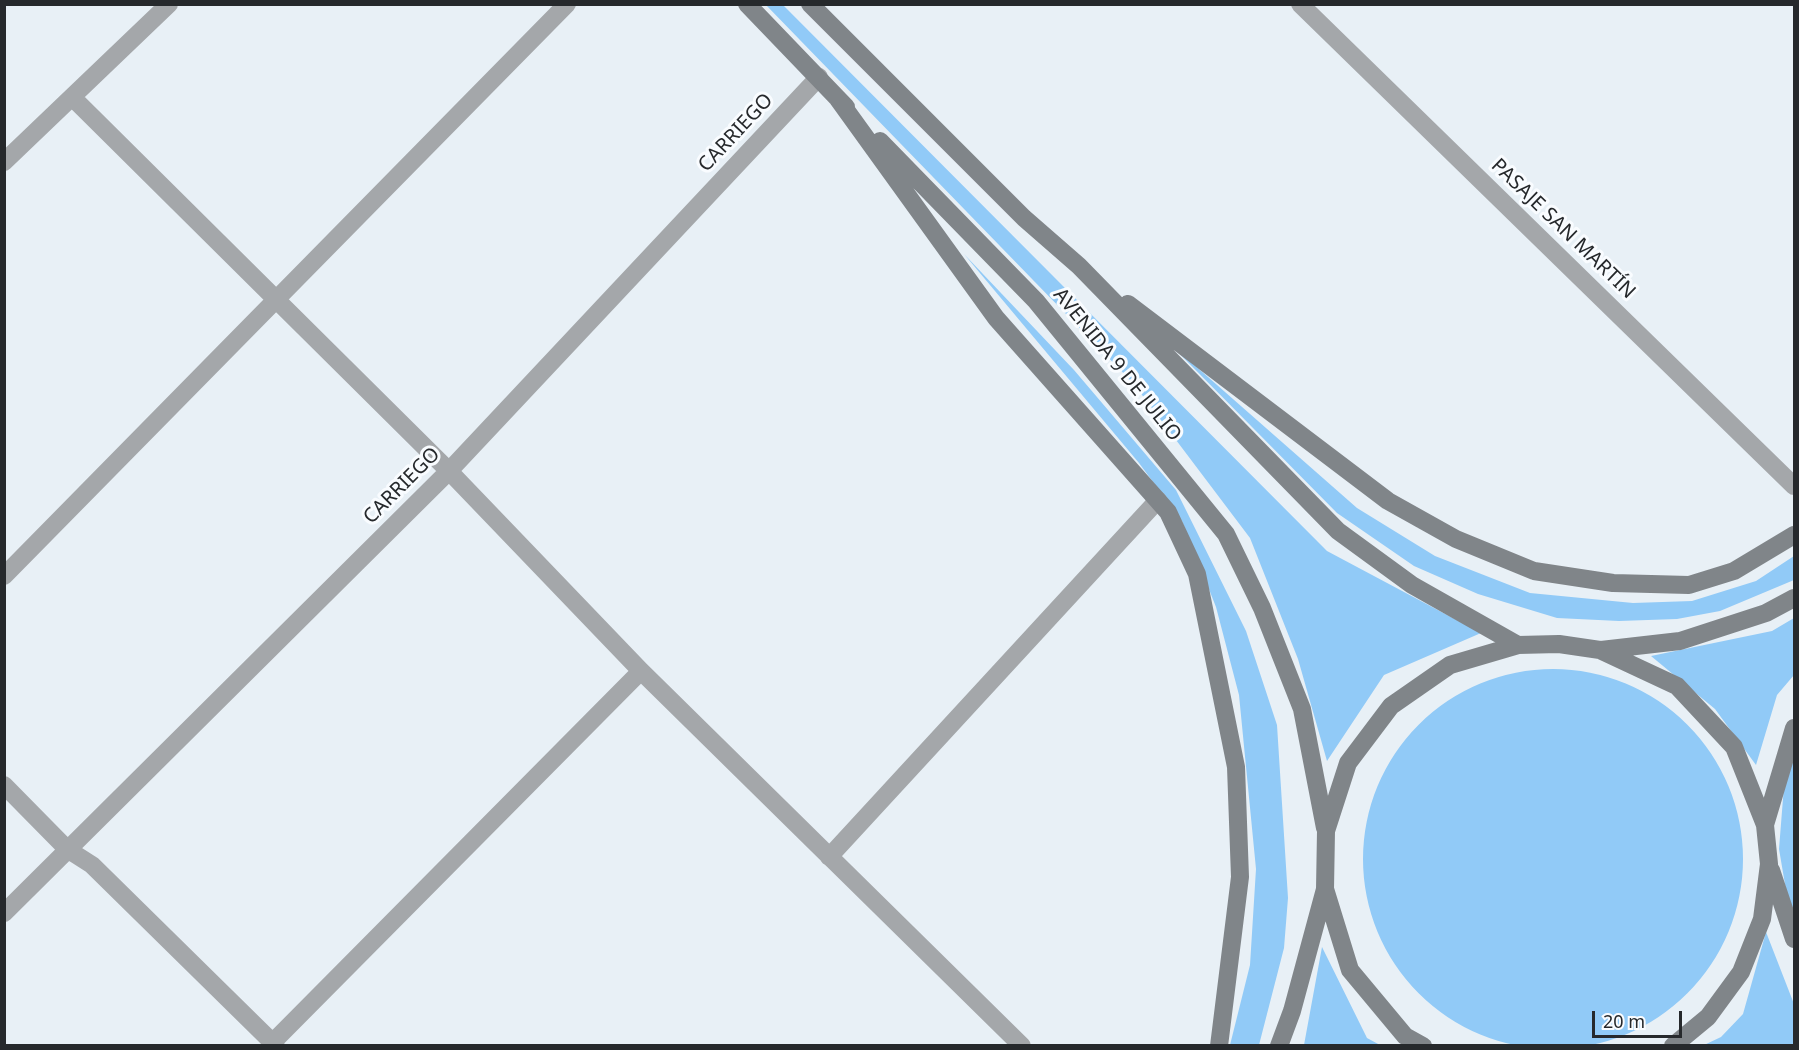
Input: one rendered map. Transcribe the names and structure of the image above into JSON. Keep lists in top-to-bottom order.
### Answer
{
  "streets": {
    "main road": ["AVENIDA 9 DE JULIO"],
    "street": ["CARRIEGO", "PASAJE SAN MARTÍN"]
  },
  "crossings": [
    ["CARRIEGO", "AVENIDA 9 DE JULIO"]
  ],
  "scale_bar": "20 m"
}
